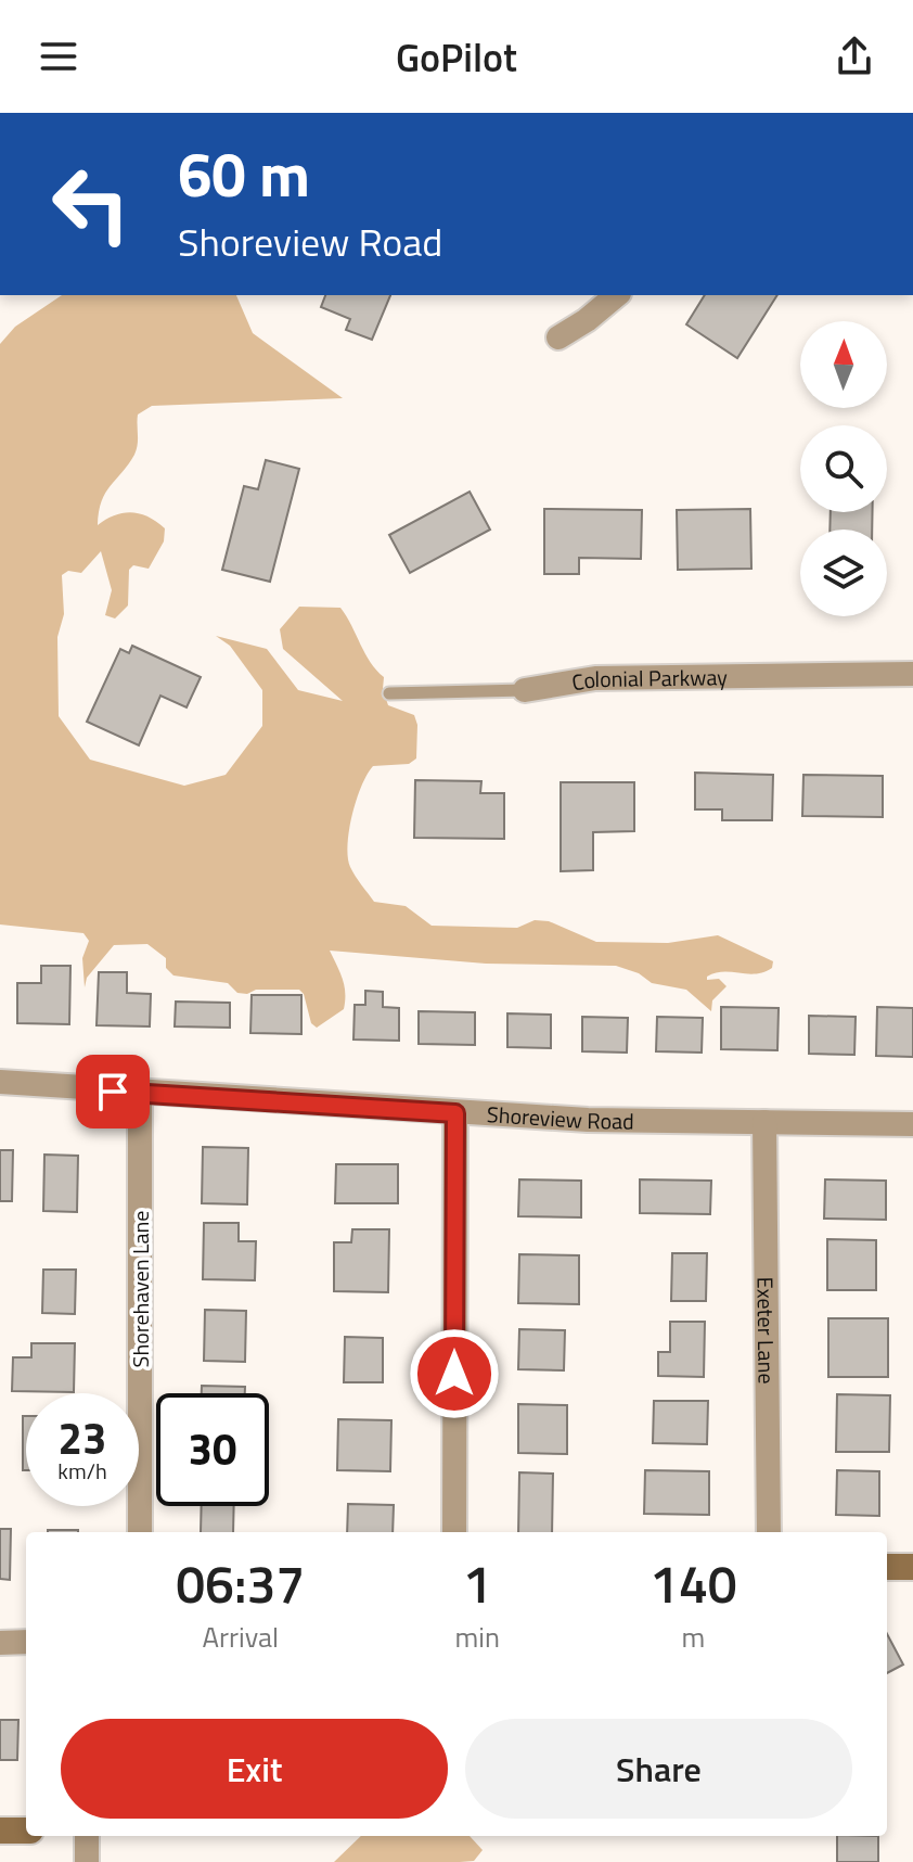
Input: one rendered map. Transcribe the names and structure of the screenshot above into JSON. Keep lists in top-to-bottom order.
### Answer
{
  "streets": {
    "street": [
      "Colonial Parkway",
      "Shoreview Road",
      "Shorehaven Lane",
      "Exeter Lane"
    ]
  },
  "crossings": [
    ["Shoreview Road", "Shorehaven Lane"],
    ["Shoreview Road", "Exeter Lane"]
  ],
  "north": "top",
  "page": {
    "header": "GoPilot",
    "turn": ["60 m", "Shoreview Road"],
    "speed": "23 km/h",
    "limit": "30",
    "eta": [
      "06:37",
      "Arrival",
      "1",
      "min",
      "140",
      "m"
    ],
    "buttons": ["Exit", "Share"]
  }
}
